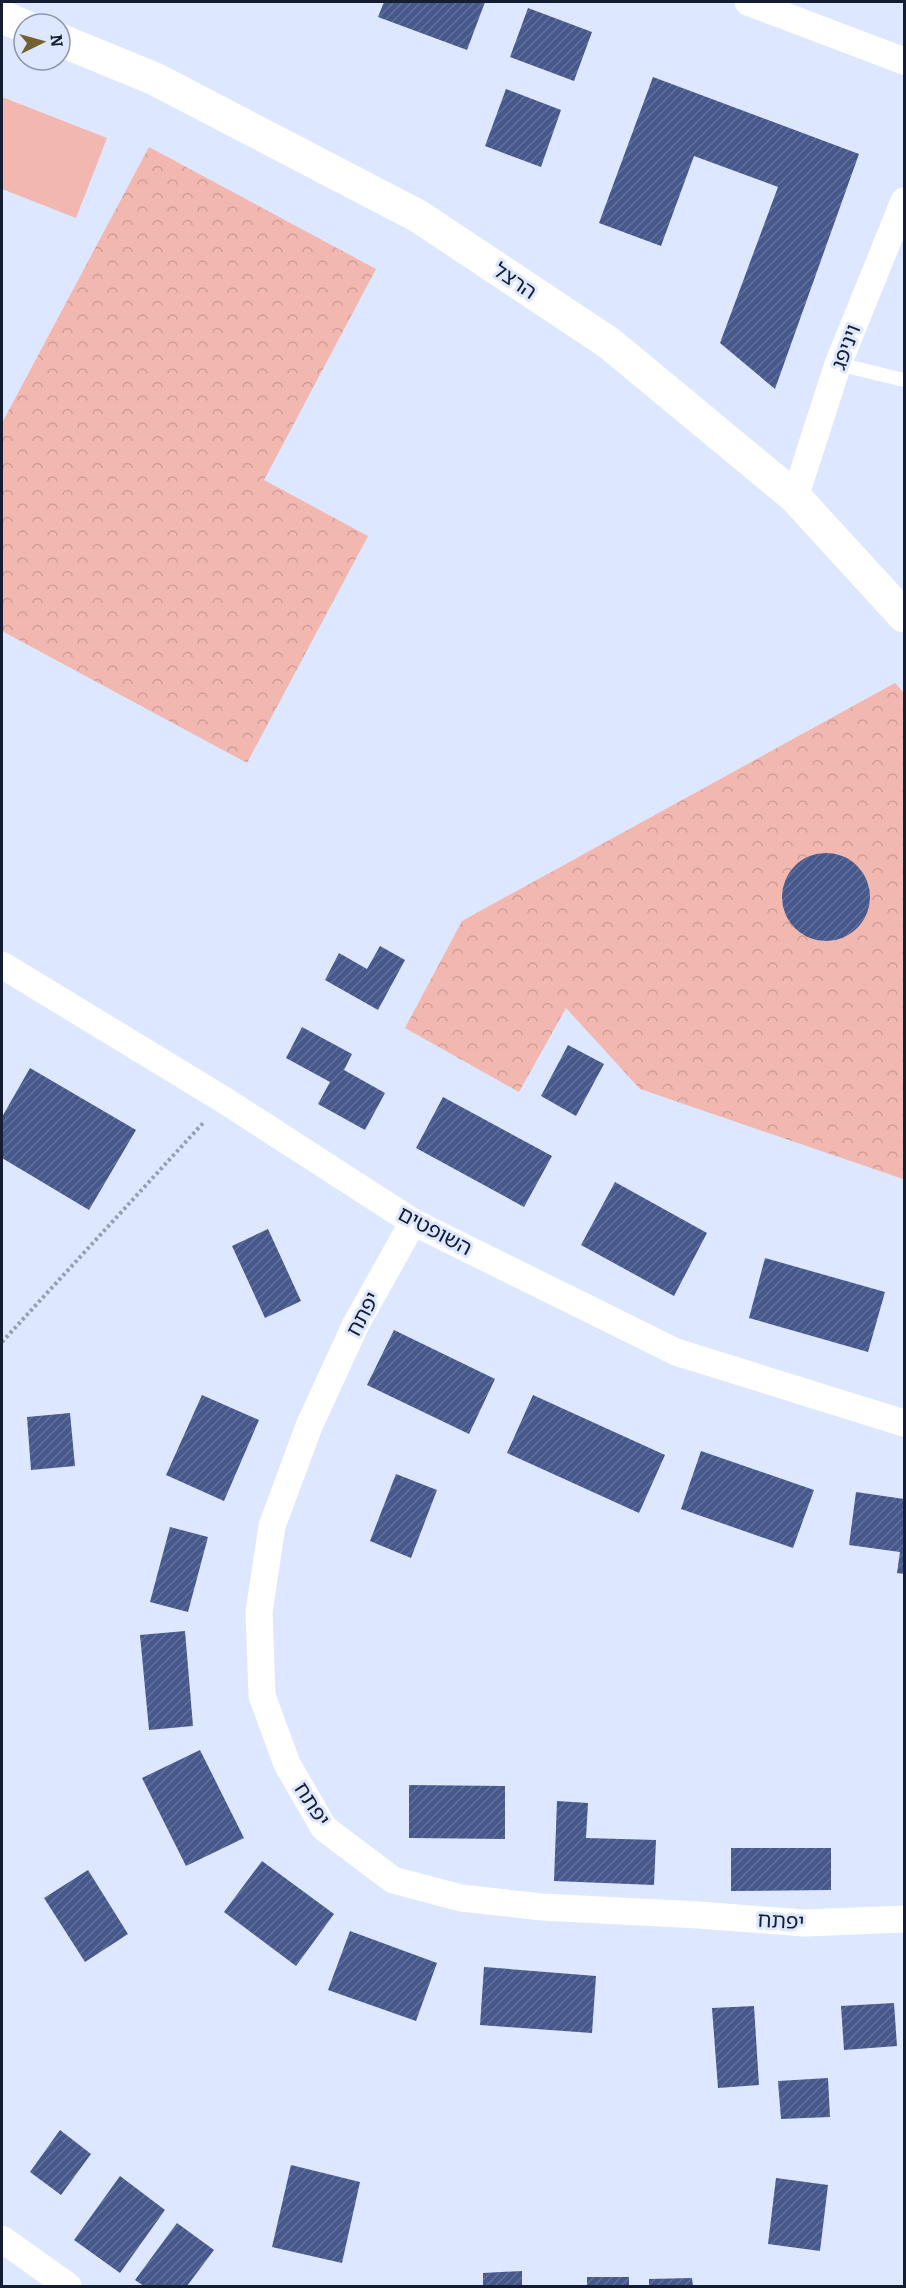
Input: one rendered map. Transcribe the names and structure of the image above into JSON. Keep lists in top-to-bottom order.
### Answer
{
  "streets": {
    "street": [
      "הרצל",
      "ויניפג",
      "השופטים",
      "יפתח"
    ]
  },
  "crossings": [
    ["הרצל", "ויניפג"],
    ["השופטים", "יפתח"]
  ],
  "north": "right"
}
